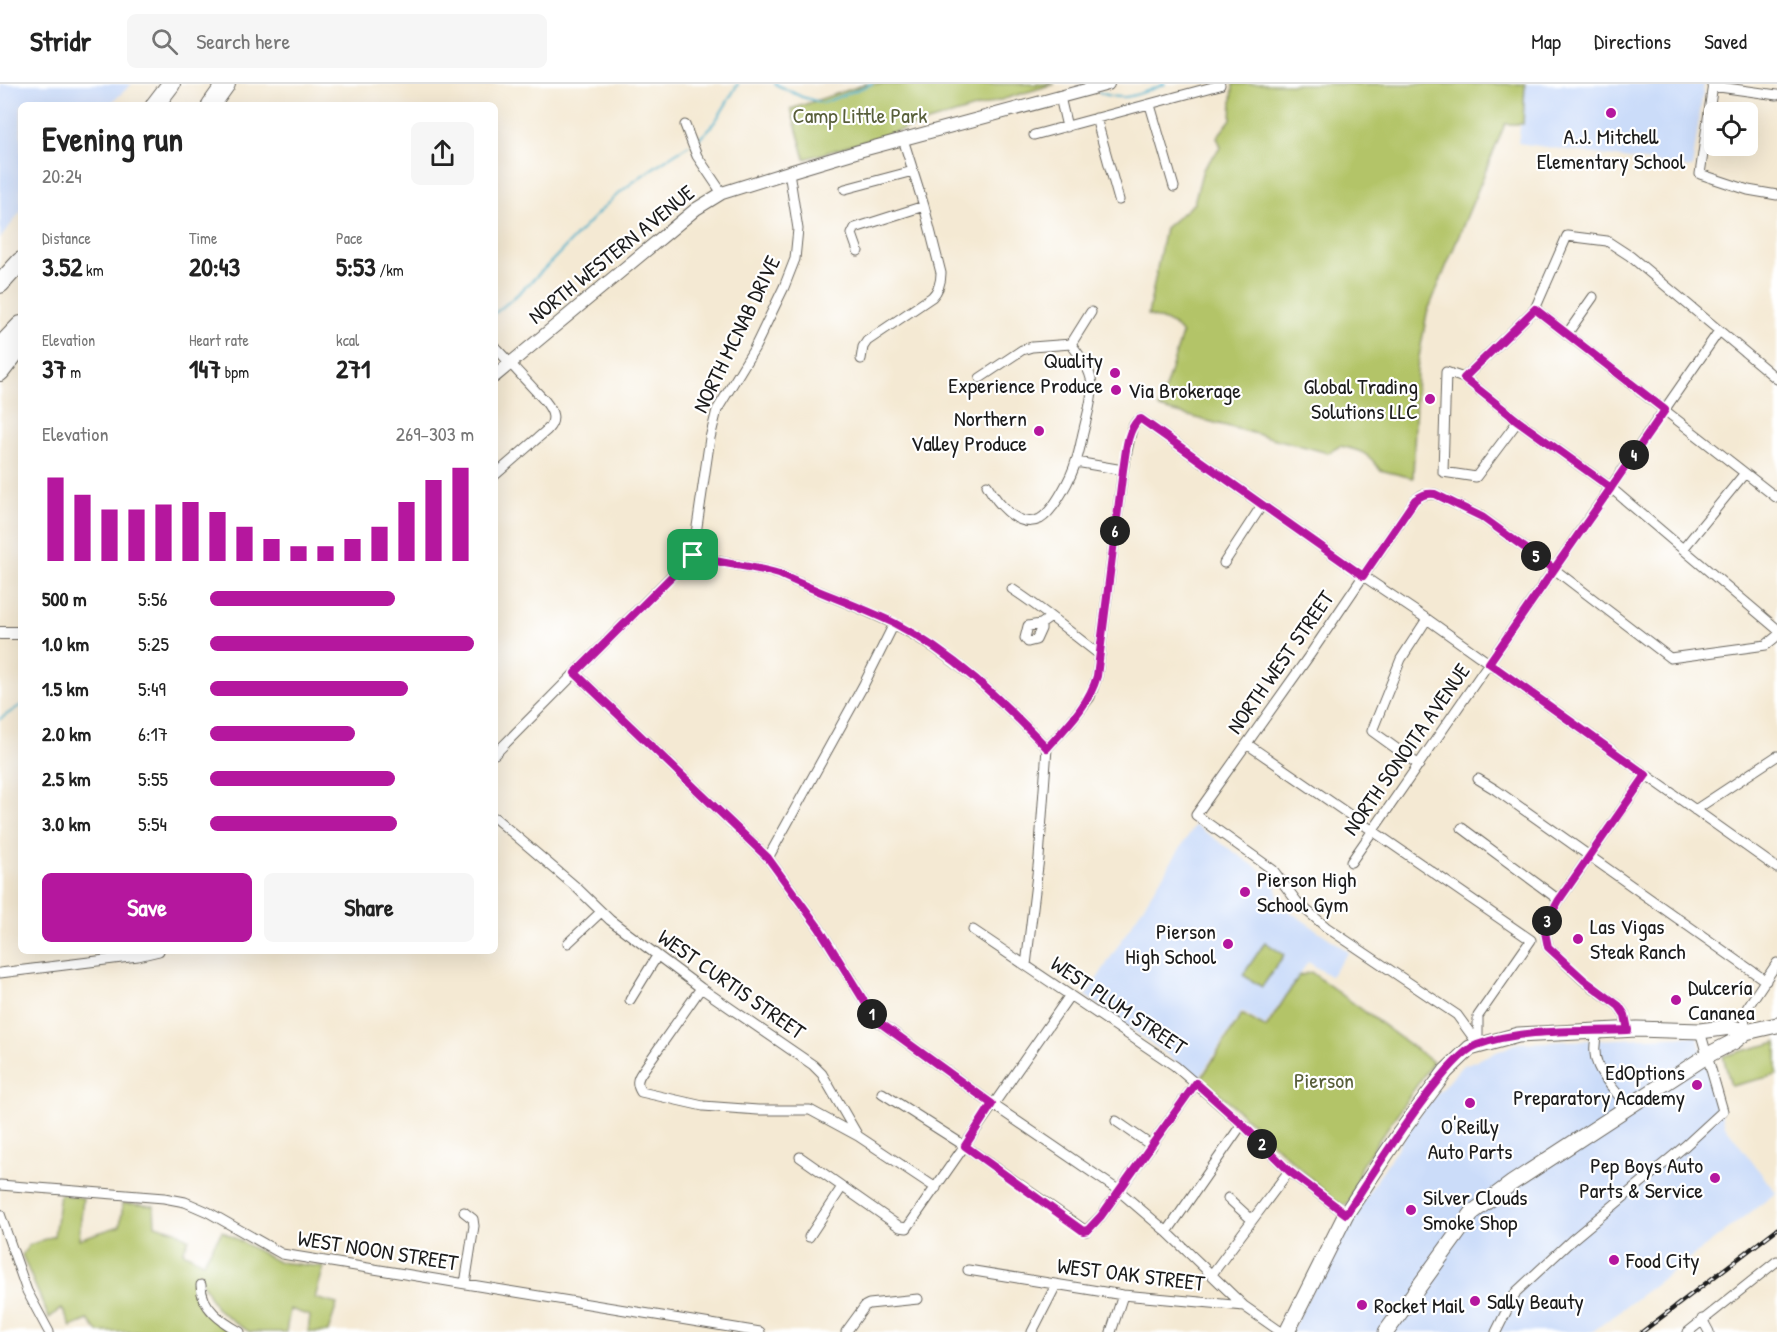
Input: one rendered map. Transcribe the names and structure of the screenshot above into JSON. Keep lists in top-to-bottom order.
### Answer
{
  "streets": {
    "street": [
      "NORTH WESTERN AVENUE",
      "NORTH MCNAB DRIVE",
      "NORTH WEST STREET",
      "NORTH SONOITA AVENUE",
      "WEST CURTIS STREET",
      "WEST PLUM STREET",
      "WEST NOON STREET",
      "WEST OAK STREET"
    ]
  },
  "crossings": [
    ["NORTH WESTERN AVENUE", "NORTH MCNAB DRIVE"],
    ["NORTH WEST STREET", "NORTH SONOITA AVENUE"]
  ],
  "parks": ["Camp Little Park", "Pierson"],
  "places": [
    "A.J. Mitchell Elementary School",
    "Quality Experience Produce",
    "Via Brokerage",
    "Global Trading Solutions LLC",
    "Northern Valley Produce",
    "Pierson High School Gym",
    "Las Vigas Steak Ranch",
    "Pierson High School",
    "Dulcería Cananea",
    "EdOptions Preparatory Academy",
    "O'Reilly Auto Parts",
    "Pep Boys Auto Parts & Service",
    "Silver Clouds Smoke Shop",
    "Food City",
    "Sally Beauty",
    "Rocket Mail"
  ],
  "page": {
    "header": "Stridr",
    "search": "Search here",
    "nav": ["Map", "Directions", "Saved"],
    "heading": ["Evening run", "20:24"],
    "stats": [
      ["Distance", "3.52 km"],
      ["Time", "20:43"],
      ["Pace", "5:53 /km"],
      ["Elevation", "37 m"],
      ["Heart rate", "147 bpm"],
      ["kcal", "271"]
    ],
    "chart": ["Elevation", "269–303 m"],
    "pins": [
      "4",
      "6",
      "5",
      "3",
      "1",
      "2"
    ],
    "list": [
      {
        "name": "500 m",
        "note": "5:56"
      },
      {
        "name": "1.0 km",
        "note": "5:25"
      },
      {
        "name": "1.5 km",
        "note": "5:49"
      },
      {
        "name": "2.0 km",
        "note": "6:17"
      },
      {
        "name": "2.5 km",
        "note": "5:55"
      },
      {
        "name": "3.0 km",
        "note": "5:54"
      }
    ],
    "buttons": ["Save", "Share"]
  }
}
